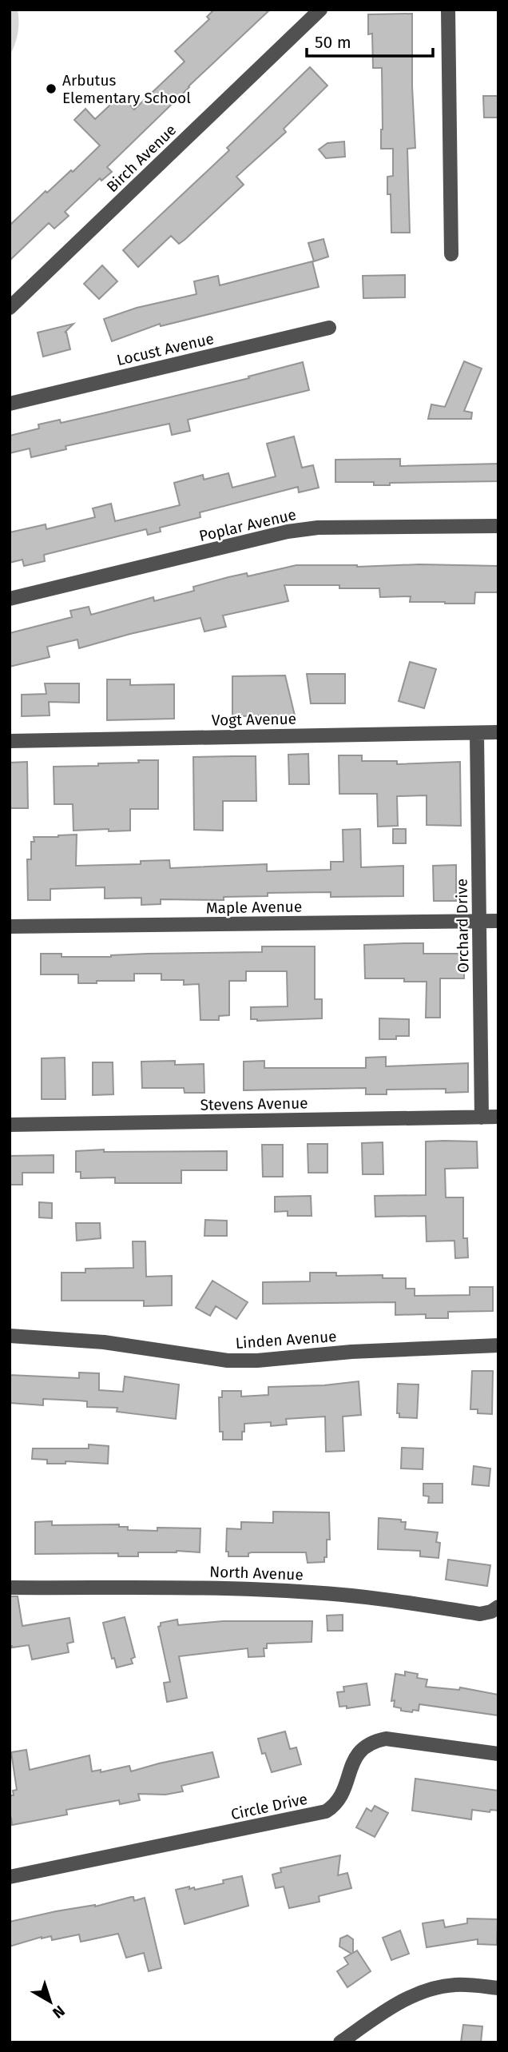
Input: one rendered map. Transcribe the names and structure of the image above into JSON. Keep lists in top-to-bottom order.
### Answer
{
  "streets": {
    "street": [
      "Birch Avenue",
      "Locust Avenue",
      "Poplar Avenue",
      "Vogt Avenue",
      "Maple Avenue",
      "Orchard Drive",
      "Stevens Avenue",
      "Linden Avenue",
      "North Avenue",
      "Circle Drive"
    ]
  },
  "crossings": [
    ["Vogt Avenue", "Orchard Drive"],
    ["Maple Avenue", "Orchard Drive"],
    ["Orchard Drive", "Stevens Avenue"]
  ],
  "places": ["Arbutus Elementary School"],
  "scale_bar": "50 m",
  "north": "bottom right"
}
